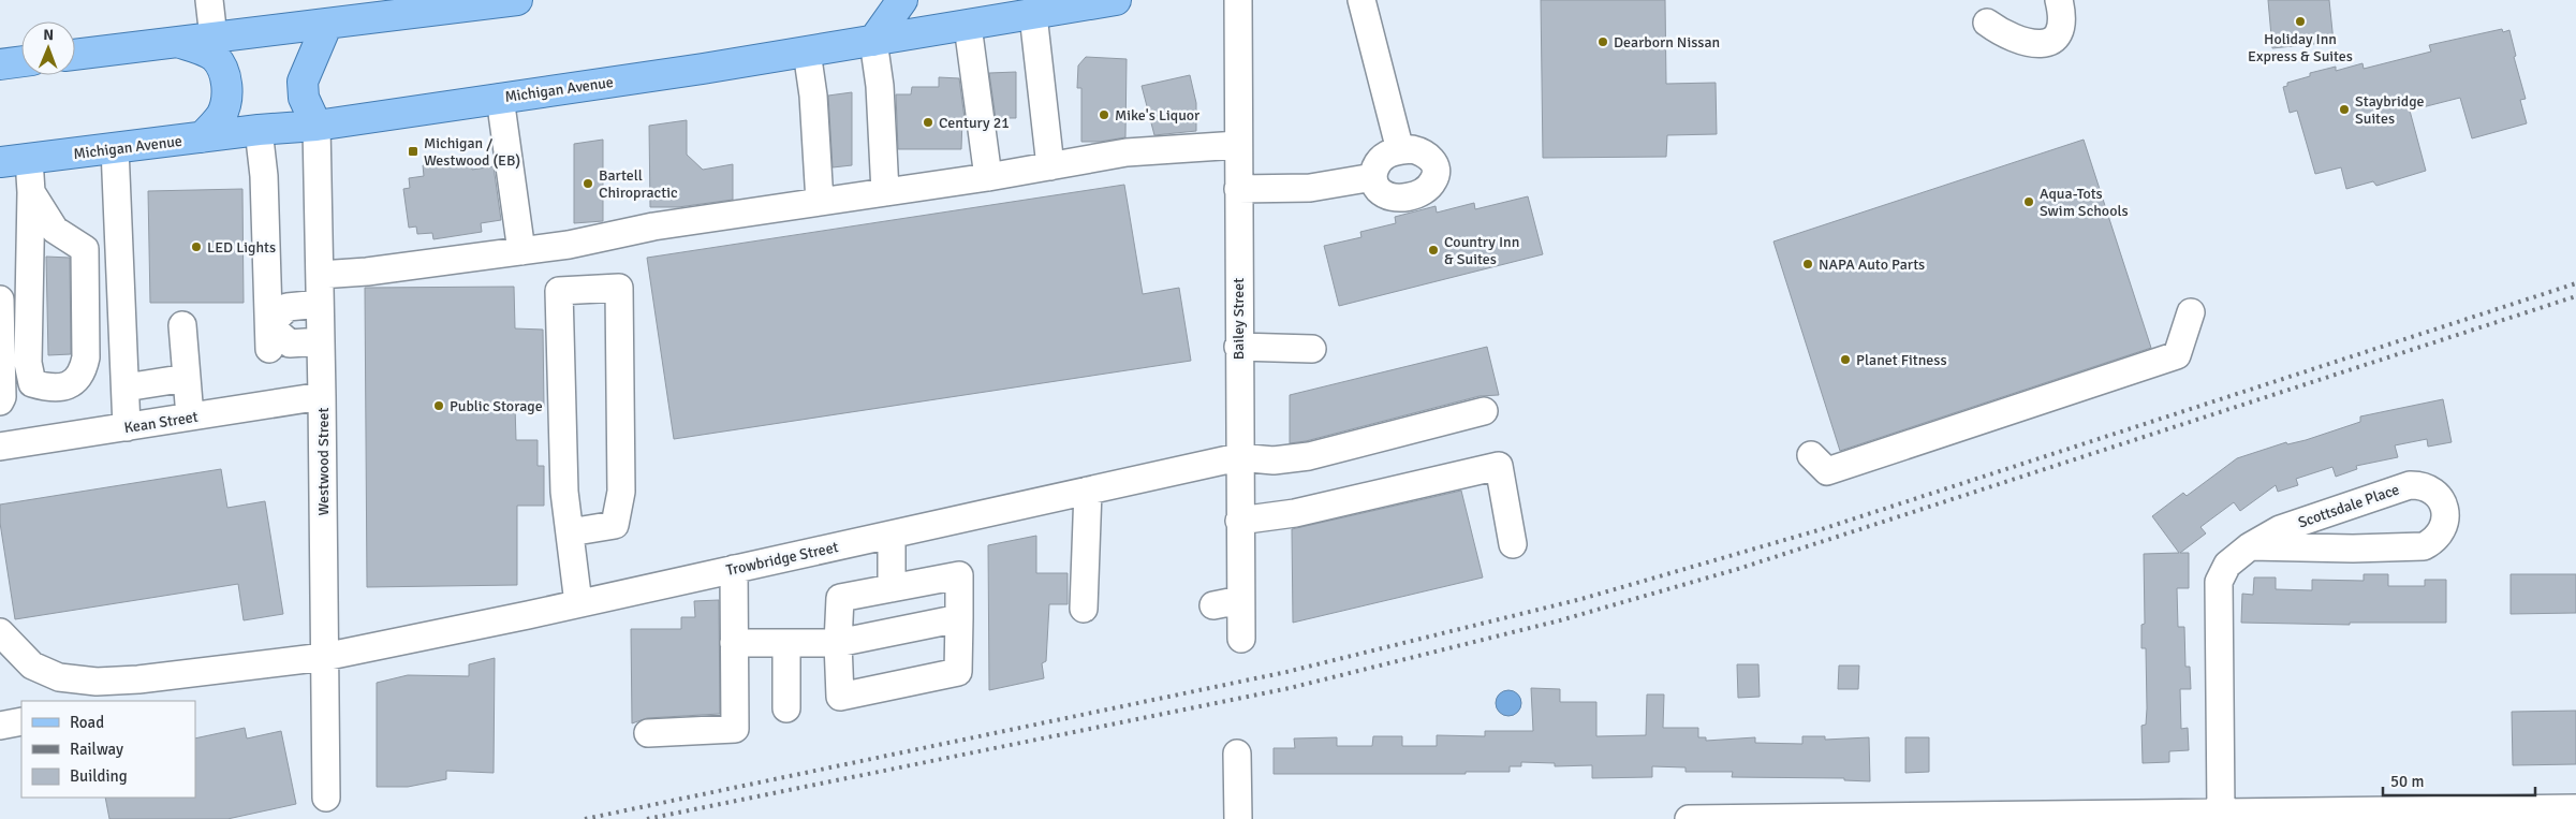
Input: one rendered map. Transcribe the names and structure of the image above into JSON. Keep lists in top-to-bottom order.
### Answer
{
  "streets": {
    "main road": ["Michigan Avenue"],
    "street": [
      "Bailey Street",
      "Kean Street",
      "Westwood Street",
      "Scottsdale Place",
      "Trowbridge Street"
    ]
  },
  "crossings": [
    ["Michigan Avenue", "Westwood Street"],
    ["Bailey Street", "Trowbridge Street"],
    ["Kean Street", "Westwood Street"],
    ["Westwood Street", "Trowbridge Street"]
  ],
  "places": {
    "other": [
      "Holiday Inn Express & Suites",
      "Dearborn Nissan",
      "Staybridge Suites",
      "Mike's Liquor",
      "Century 21",
      "Bartell Chiropractic",
      "Aqua-Tots Swim Schools",
      "LED Lights",
      "Country Inn & Suites",
      "NAPA Auto Parts",
      "Planet Fitness",
      "Public Storage"
    ],
    "transit": ["Michigan / Westwood (EB)"]
  },
  "legend": ["Road", "Railway", "Building"],
  "scale_bar": "50 m",
  "north": "top"
}
